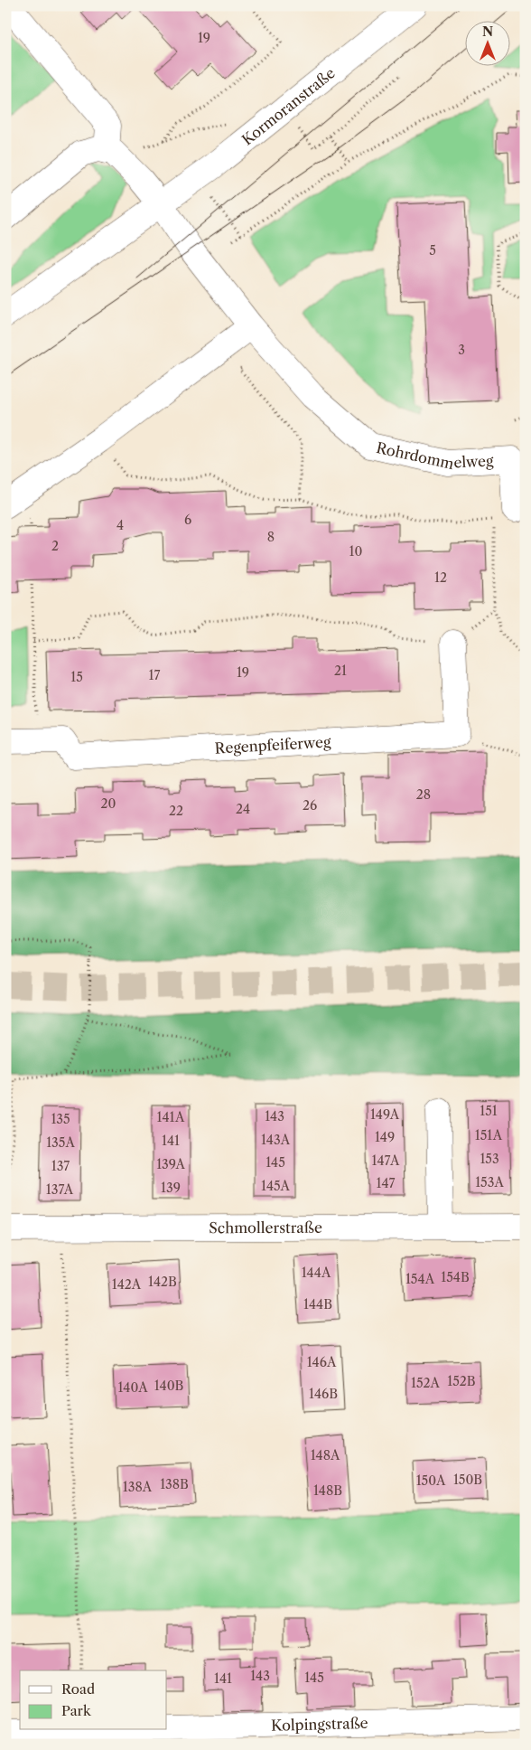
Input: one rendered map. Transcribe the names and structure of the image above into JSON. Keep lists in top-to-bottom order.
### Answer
{
  "streets": {
    "street": [
      "Kormoranstraße",
      "Rohrdommelweg",
      "Regenpfeiferweg",
      "Schmollerstraße",
      "Kolpingstraße"
    ]
  },
  "crossings": [
    ["Kormoranstraße", "Rohrdommelweg"]
  ],
  "house_numbers": [
    "19",
    "5",
    "3",
    "6",
    "4",
    "8",
    "2",
    "10",
    "12",
    "21",
    "19",
    "17",
    "15",
    "28",
    "20",
    "26",
    "24",
    "22",
    "151",
    "149A",
    "143",
    "141A",
    "135",
    "151A",
    "149",
    "143A",
    "141",
    "135A",
    "153",
    "147A",
    "145",
    "139A",
    "137",
    "153A",
    "147",
    "145A",
    "139",
    "137A",
    "144A",
    "154B",
    "154A",
    "142B",
    "142A",
    "144B",
    "146A",
    "152B",
    "152A",
    "140B",
    "140A",
    "146B",
    "148A",
    "150B",
    "150A",
    "138B",
    "138A",
    "148B",
    "143",
    "145",
    "141"
  ],
  "legend": ["Road", "Park"],
  "north": "top"
}
